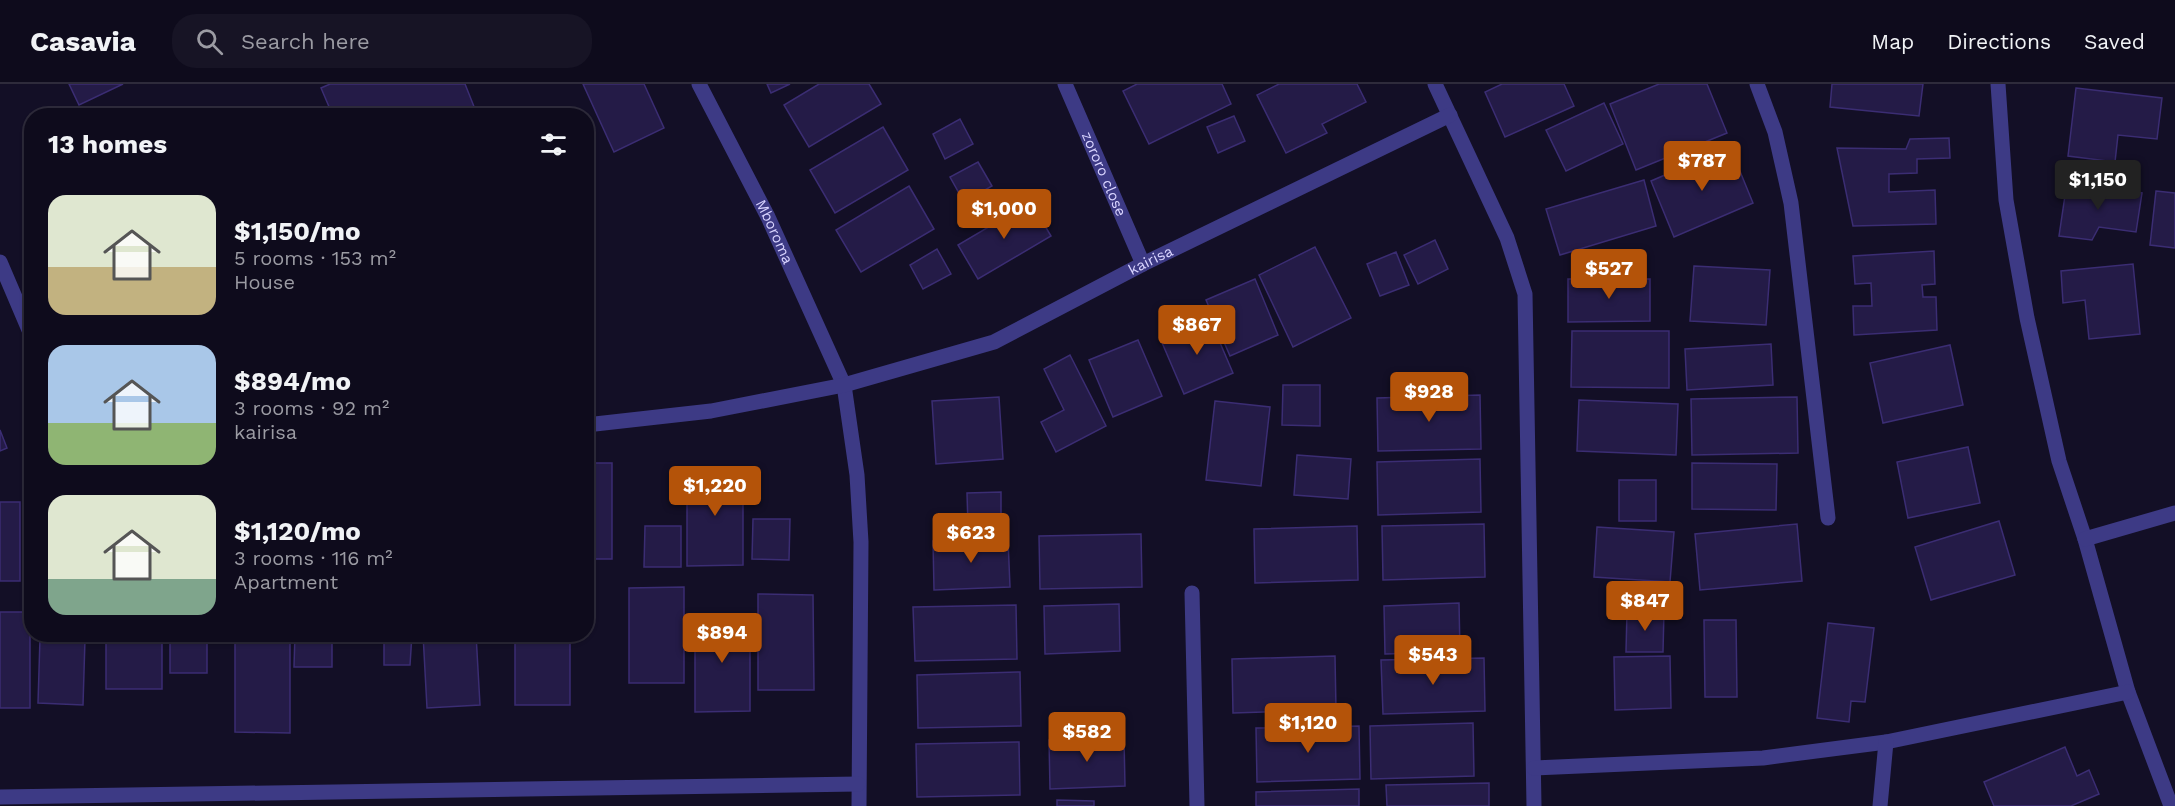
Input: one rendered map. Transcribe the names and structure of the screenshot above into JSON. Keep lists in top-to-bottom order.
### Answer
{
  "streets": {
    "street": ["zororo close", "Mboroma", "kairisa"]
  },
  "crossings": [
    ["zororo close", "kairisa"],
    ["Mboroma", "kairisa"]
  ],
  "page": {
    "header": "Casavia",
    "search": "Search here",
    "nav": ["Map", "Directions", "Saved"],
    "heading": "13 homes",
    "price": [
      "$787",
      "$1,150",
      "$1,000",
      "$527",
      "$867",
      "$928",
      "$1,220",
      "$623",
      "$847",
      "$894",
      "$543",
      "$1,120",
      "$582"
    ],
    "list": [
      {
        "name": "$1,150/mo",
        "note": "5 rooms · 153 m² · House"
      },
      {
        "name": "$894/mo",
        "note": "3 rooms · 92 m² · kairisa"
      },
      {
        "name": "$1,120/mo",
        "note": "3 rooms · 116 m² · Apartment"
      }
    ]
  }
}
